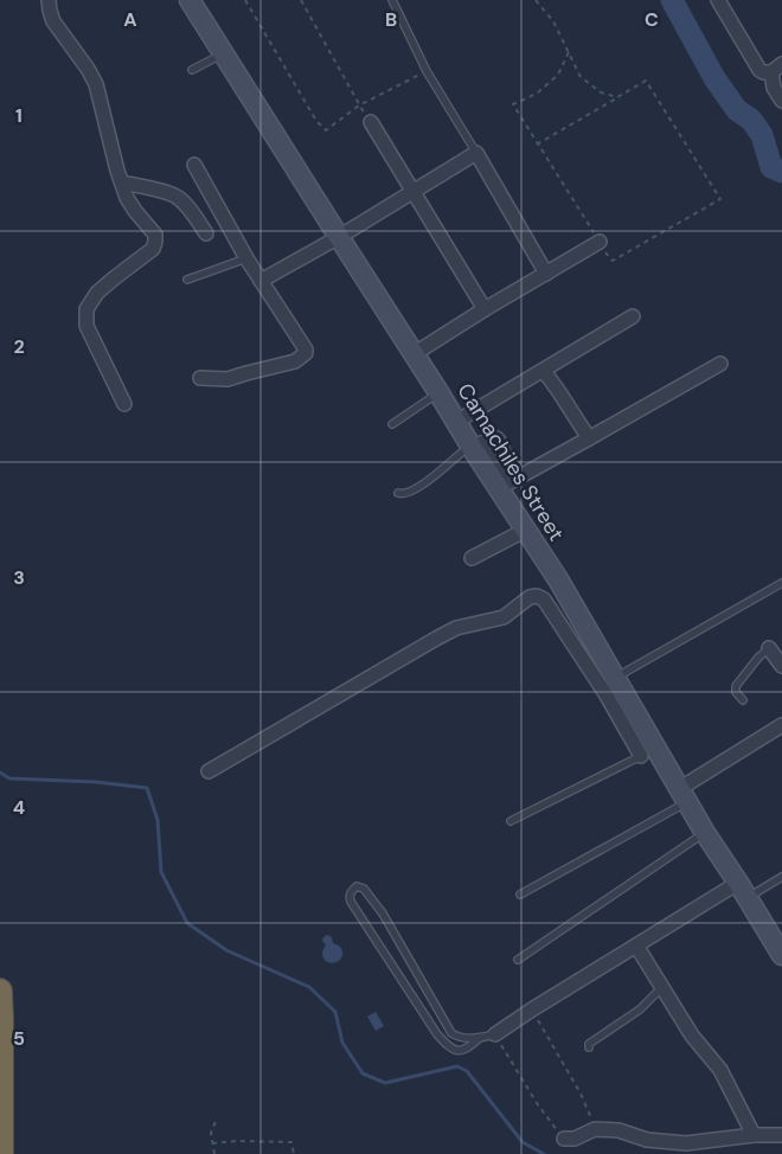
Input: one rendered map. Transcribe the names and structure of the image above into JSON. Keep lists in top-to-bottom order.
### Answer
{
  "streets": {
    "street": ["Camachiles Street"]
  },
  "grid": {
    "columns": ["A", "B", "C"],
    "rows": [
      "1",
      "2",
      "3",
      "4",
      "5"
    ]
  }
}
